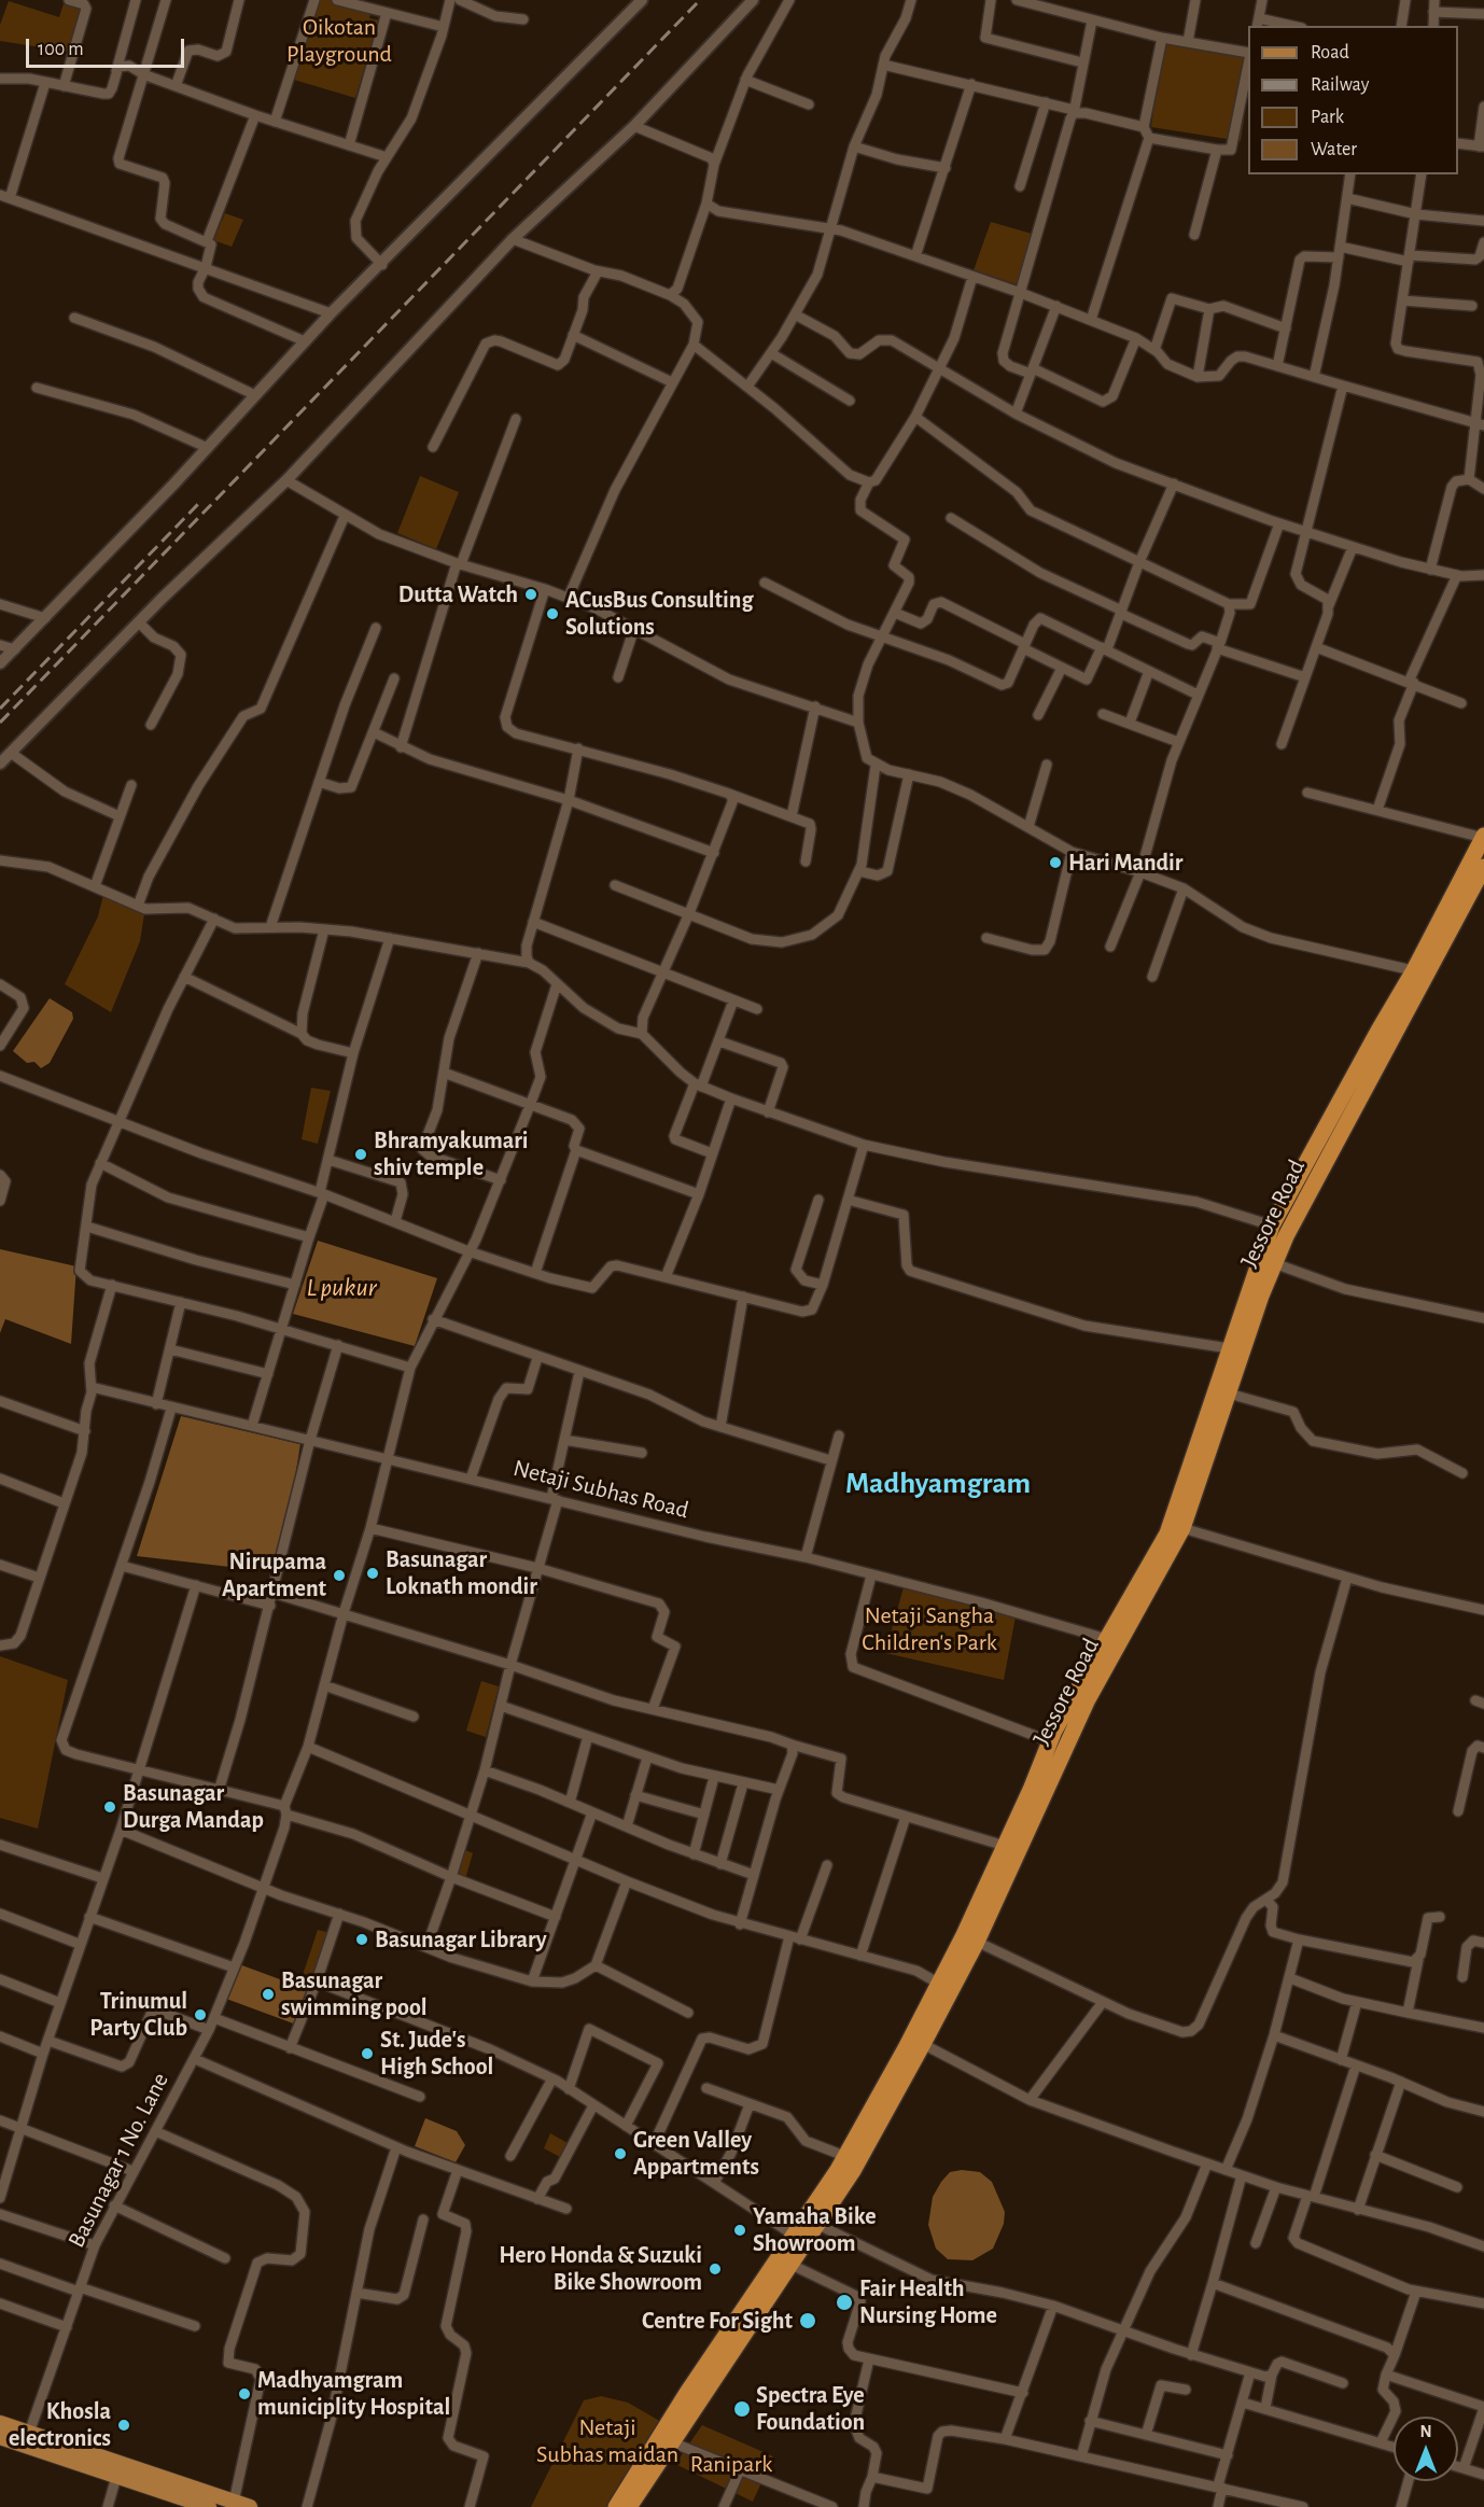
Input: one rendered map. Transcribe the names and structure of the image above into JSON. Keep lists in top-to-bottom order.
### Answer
{
  "streets": {
    "highway": ["Jessore Road"],
    "street": ["Netaji Subhas Road", "Basunagar 1 No. Lane"]
  },
  "crossings": [
    ["Netaji Subhas Road", "Basunagar 1 No. Lane"]
  ],
  "districts": ["Madhyamgram"],
  "water": ["L pukur"],
  "parks": [
    "Oikotan Playground",
    "Netaji Sangha Children's Park",
    "Netaji Subhas maidan",
    "Ranipark"
  ],
  "places": [
    "Dutta Watch",
    "ACusBus Consulting Solutions",
    "Hari Mandir",
    "Bhramyakumari shiv temple",
    "Basunagar Loknath mondir",
    "Nirupama Apartment",
    "Basunagar Durga Mandap",
    "Basunagar Library",
    "Basunagar swimming pool",
    "Trinumul Party Club",
    "St. Jude's High School",
    "Green Valley Appartments",
    "Yamaha Bike Showroom",
    "Hero Honda & Suzuki Bike Showroom",
    "Fair Health Nursing Home",
    "Centre For Sight",
    "Madhyamgram municiplity Hospital",
    "Spectra Eye Foundation",
    "Khosla electronics"
  ],
  "legend": [
    "Road",
    "Railway",
    "Park",
    "Water"
  ],
  "scale_bar": "100 m",
  "north": "top"
}
